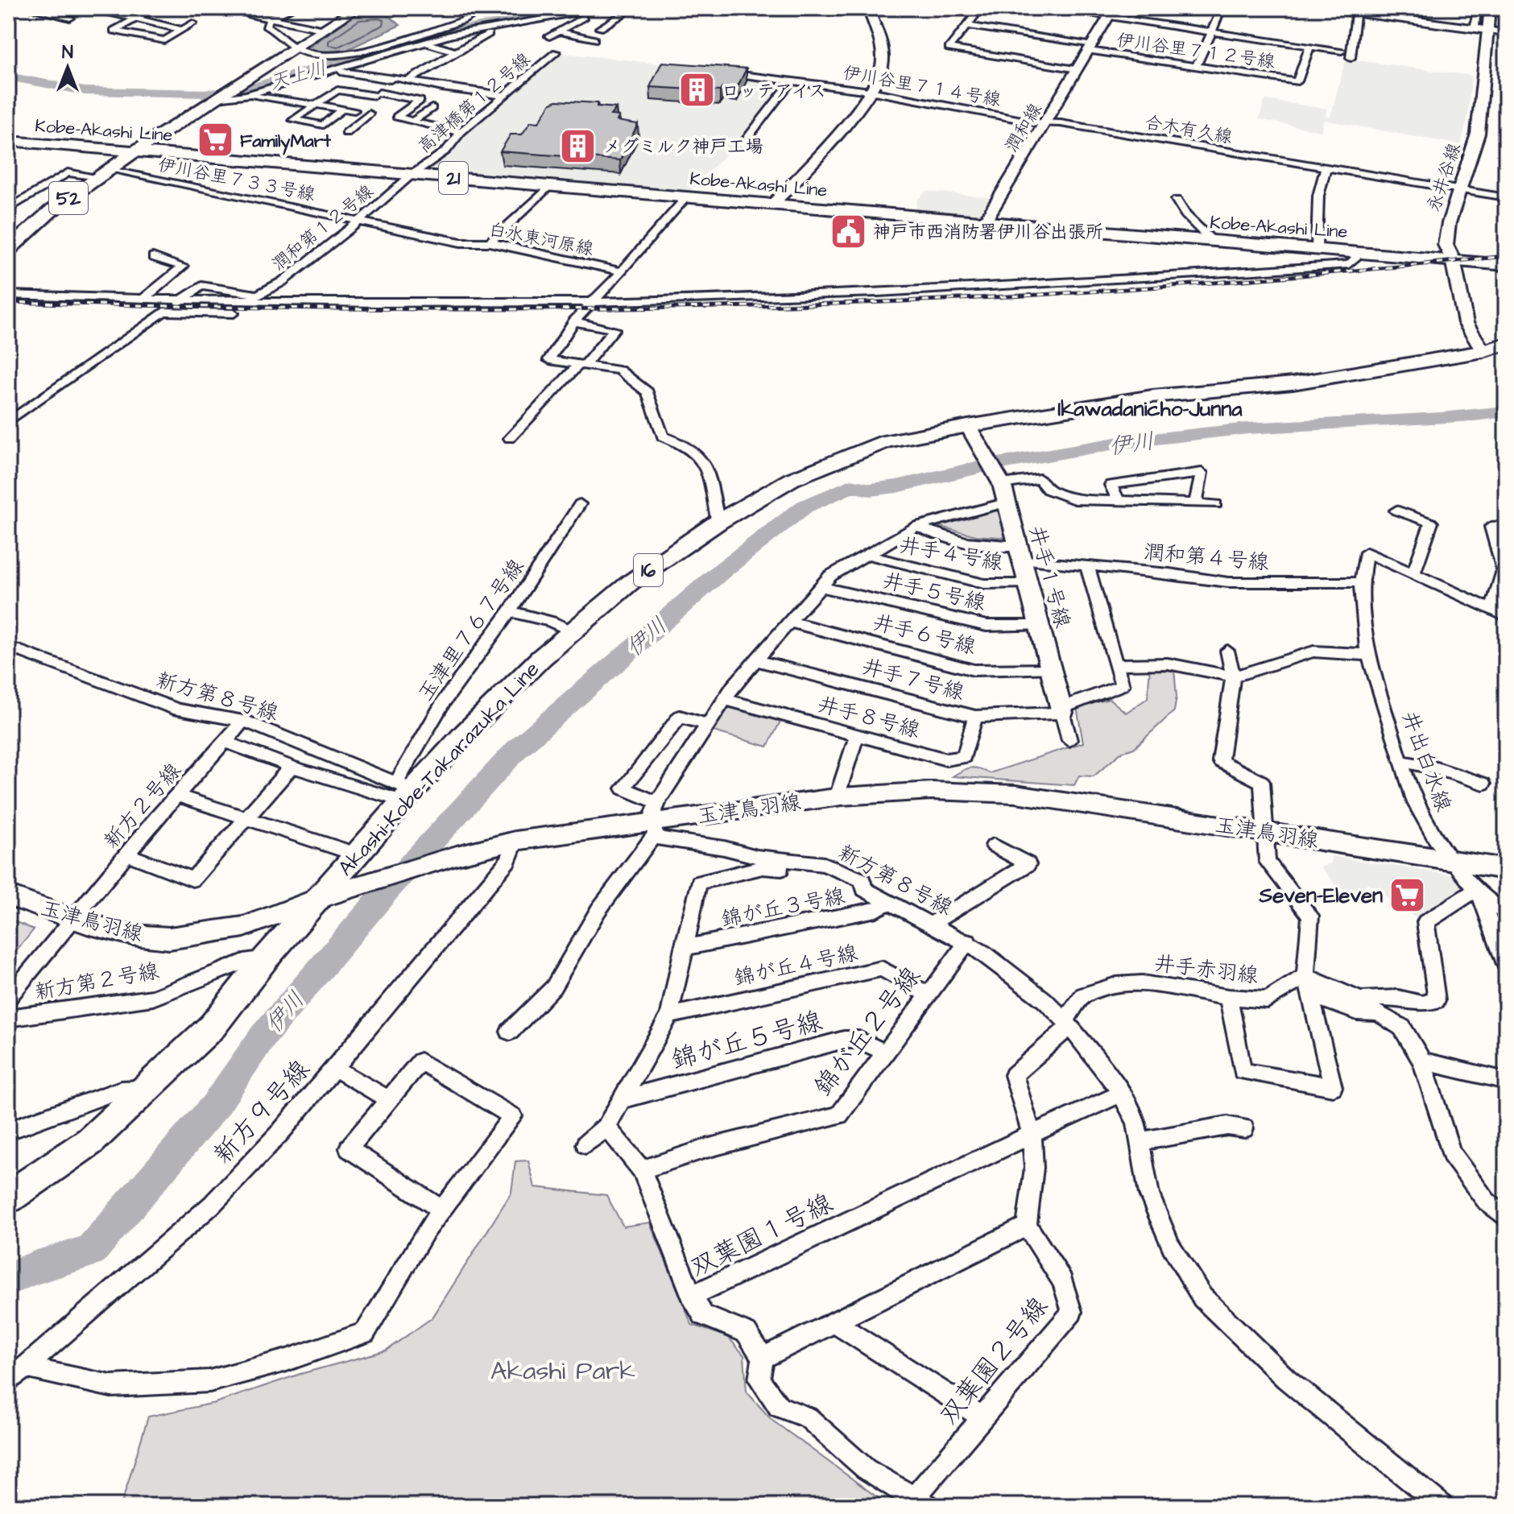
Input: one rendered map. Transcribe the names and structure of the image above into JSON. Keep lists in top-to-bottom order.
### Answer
{
  "streets": {
    "main road": [
      "Kobe-Akashi Line",
      "21",
      "52",
      "16",
      "Akashi-Kobe-Takarazuka Line"
    ],
    "street": [
      "伊川谷里７１２号線",
      "伊川谷里７１４号線",
      "高津橋第１２号線",
      "潤和線",
      "合木有久線",
      "永井谷線",
      "伊川谷里７３３号線",
      "潤和第１２号線",
      "白水東河原線",
      "井手４号線",
      "潤和第４号線",
      "井手１号線",
      "井手５号線",
      "玉津里７６７号線",
      "井手６号線",
      "井手７号線",
      "新方第８号線",
      "井手８号線",
      "井出白水線",
      "新方２号線",
      "玉津鳥羽線",
      "錦が丘３号線",
      "錦が丘４号線",
      "井手赤羽線",
      "新方第２号線",
      "錦が丘２号線",
      "錦が丘５号線",
      "新方９号線",
      "双葉園１号線",
      "双葉園２号線"
    ]
  },
  "crossings": [
    ["伊川谷里７１２号線", "潤和線"],
    ["伊川谷里７１４号線", "潤和線"],
    ["伊川谷里７１４号線", "合木有久線"],
    ["高津橋第１２号線", "Kobe-Akashi Line"],
    ["高津橋第１２号線", "潤和第１２号線"],
    ["潤和線", "合木有久線"],
    ["潤和線", "Kobe-Akashi Line"],
    ["合木有久線", "永井谷線"],
    ["Kobe-Akashi Line", "永井谷線"],
    ["Kobe-Akashi Line", "52"],
    ["Kobe-Akashi Line", "潤和第１２号線"],
    ["永井谷線", "Akashi-Kobe-Takarazuka Line"],
    ["伊川谷里７３３号線", "52"],
    ["伊川谷里７３３号線", "潤和第１２号線"],
    ["伊川谷里７３３号線", "白水東河原線"],
    ["潤和第１２号線", "白水東河原線"],
    ["井手４号線", "井手１号線"],
    ["潤和第４号線", "井手１号線"],
    ["潤和第４号線", "井出白水線"],
    ["井手１号線", "井手５号線"],
    ["井手１号線", "井手６号線"],
    ["井手１号線", "井手７号線"],
    ["井手１号線", "Akashi-Kobe-Takarazuka Line"],
    ["玉津里７６７号線", "新方第８号線"],
    ["玉津里７６７号線", "Akashi-Kobe-Takarazuka Line"],
    ["井手７号線", "井手８号線"],
    ["新方第８号線", "Akashi-Kobe-Takarazuka Line"],
    ["新方第８号線", "新方２号線"],
    ["新方第８号線", "玉津鳥羽線"],
    ["新方第８号線", "錦が丘３号線"],
    ["新方第８号線", "井手赤羽線"],
    ["新方第８号線", "錦が丘２号線"],
    ["新方第８号線", "双葉園１号線"],
    ["井出白水線", "玉津鳥羽線"],
    ["Akashi-Kobe-Takarazuka Line", "玉津鳥羽線"],
    ["Akashi-Kobe-Takarazuka Line", "新方第２号線"],
    ["新方２号線", "玉津鳥羽線"],
    ["玉津鳥羽線", "新方９号線"],
    ["錦が丘４号線", "錦が丘２号線"],
    ["井手赤羽線", "双葉園１号線"],
    ["錦が丘２号線", "錦が丘５号線"]
  ],
  "districts": ["Ikawadanicho-Junna"],
  "water": ["天上川", "伊川"],
  "parks": ["Akashi Park"],
  "places": {
    "building": ["ロッテアイス", "メグミルク神戸工場"],
    "supermarket": ["FamilyMart", "Seven-Eleven"],
    "public building": ["神戸市西消防署伊川谷出張所"]
  },
  "north": "top"
}
